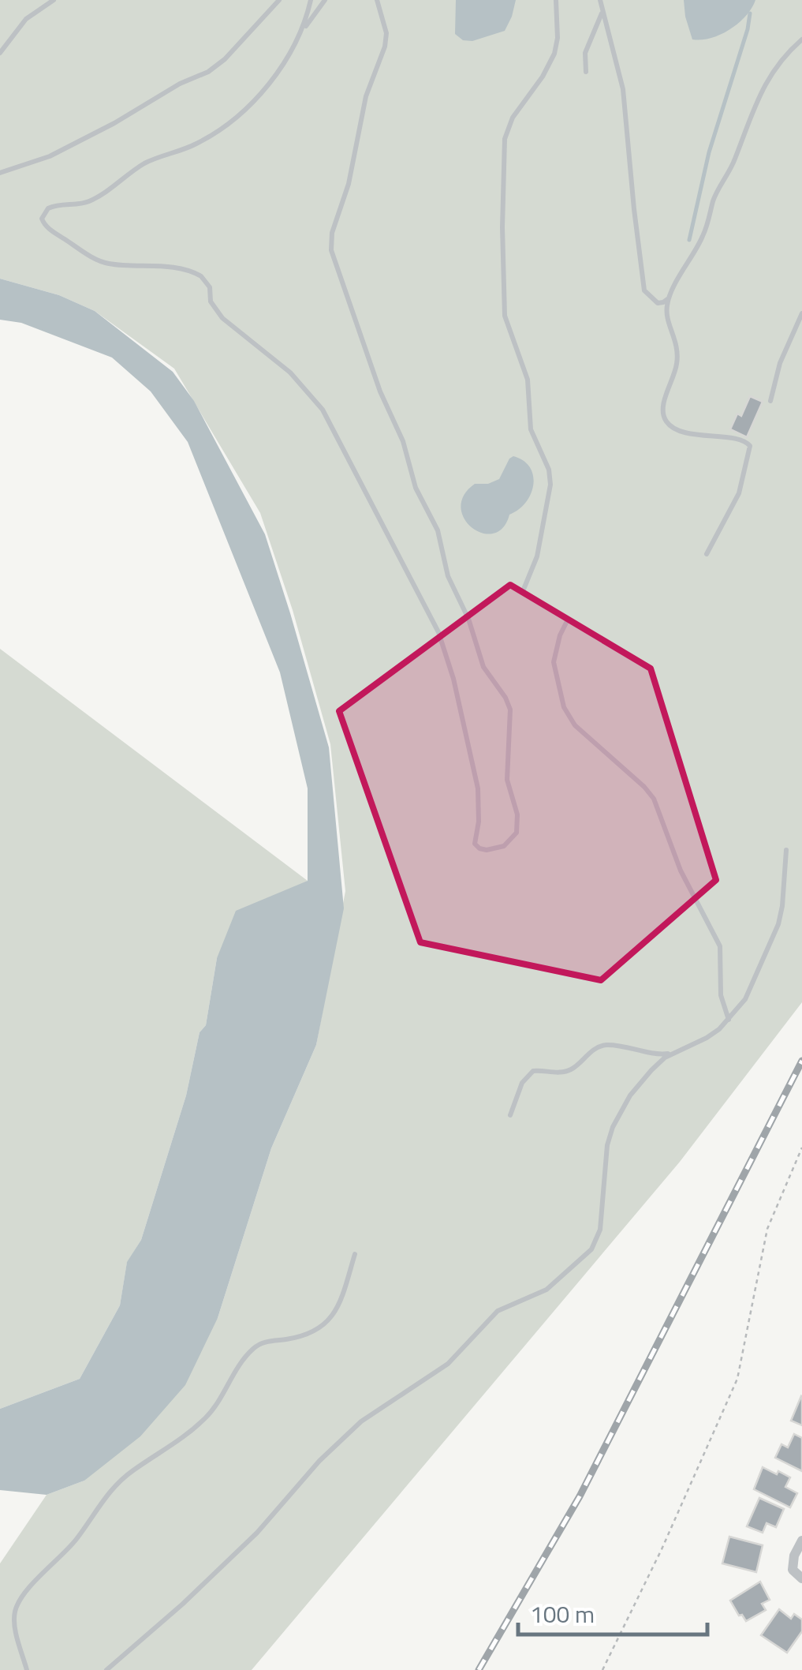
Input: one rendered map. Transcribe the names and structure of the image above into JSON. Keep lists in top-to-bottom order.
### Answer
{
  "scale_bar": "100 m"
}
